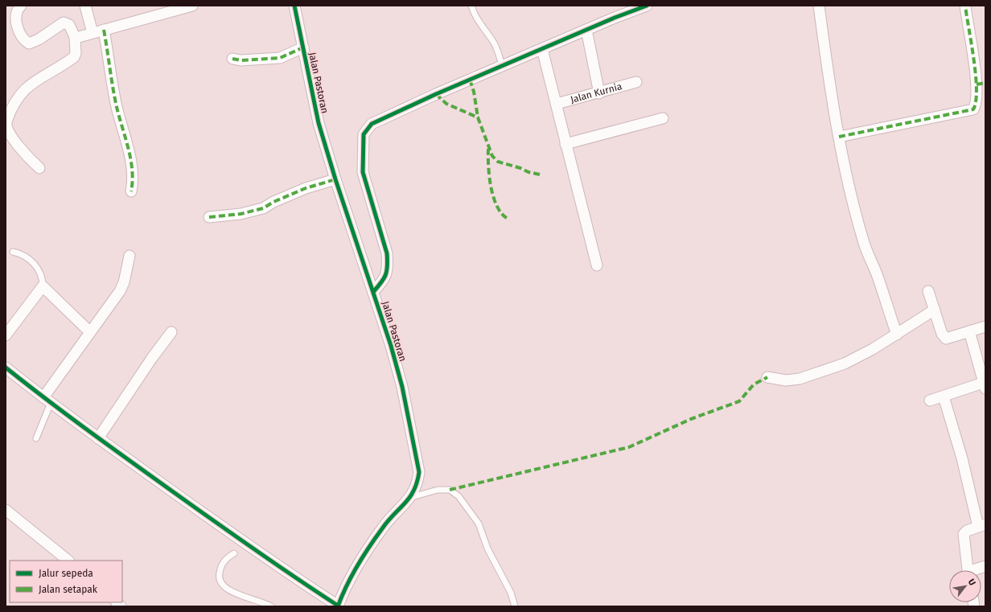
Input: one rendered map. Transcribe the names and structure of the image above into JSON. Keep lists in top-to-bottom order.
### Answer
{
  "streets": {
    "street": ["Jalan Pastoran", "Jalan Kurnia"]
  },
  "legend": ["Jalur sepeda", "Jalan setapak"],
  "north": "top right"
}
